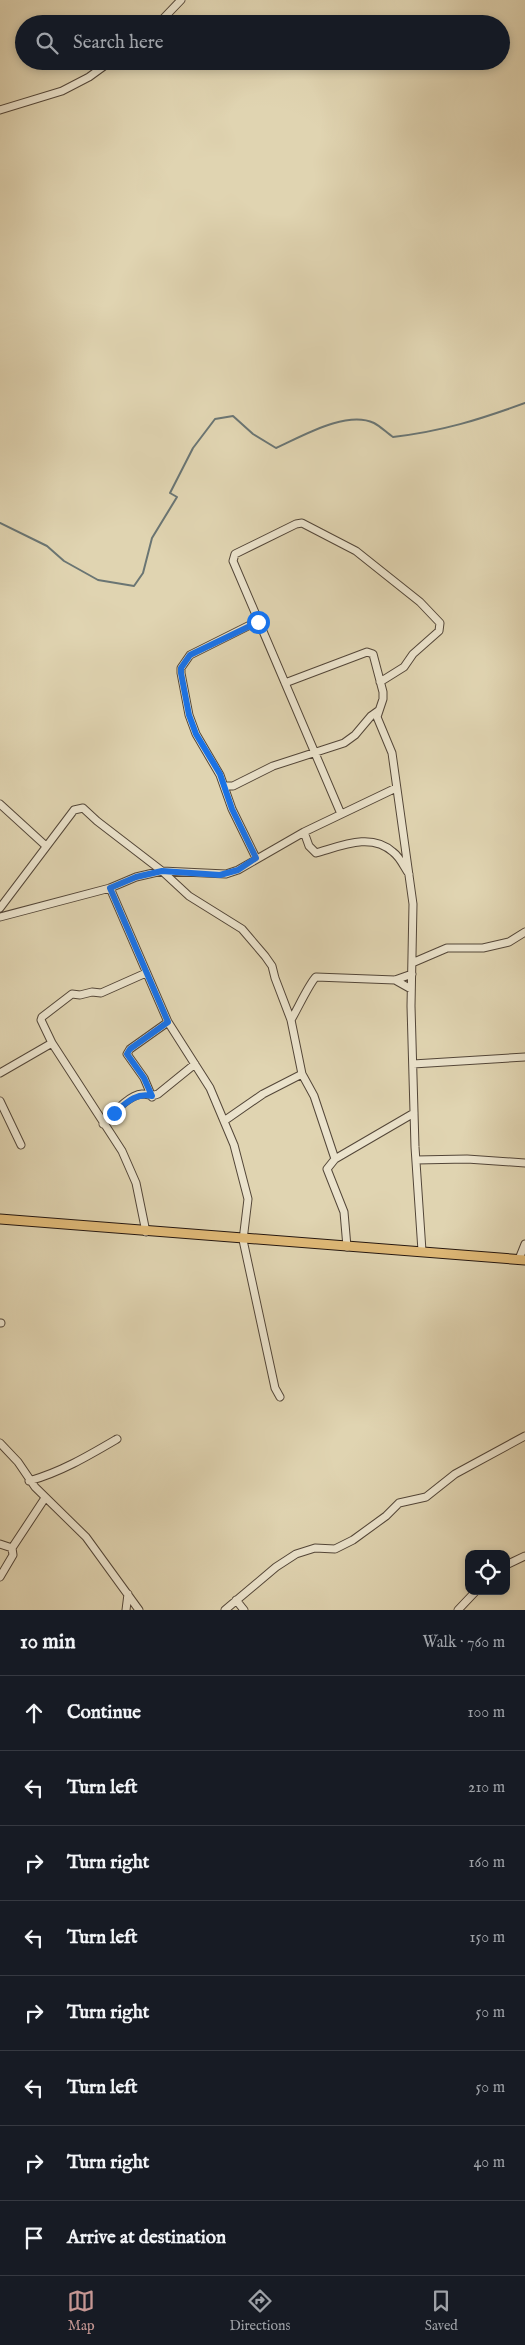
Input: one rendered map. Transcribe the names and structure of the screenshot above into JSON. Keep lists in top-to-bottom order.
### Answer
{
  "page": {
    "search": "Search here",
    "heading": ["10 min", "Walk · 760 m"],
    "list": [
      ["Continue", "100 m"],
      ["Turn left", "210 m"],
      ["Turn right", "160 m"],
      ["Turn left", "150 m"],
      ["Turn right", "50 m"],
      ["Turn left", "50 m"],
      ["Turn right", "40 m"],
      "Arrive at destination"
    ],
    "nav": ["Map", "Directions", "Saved"]
  }
}
